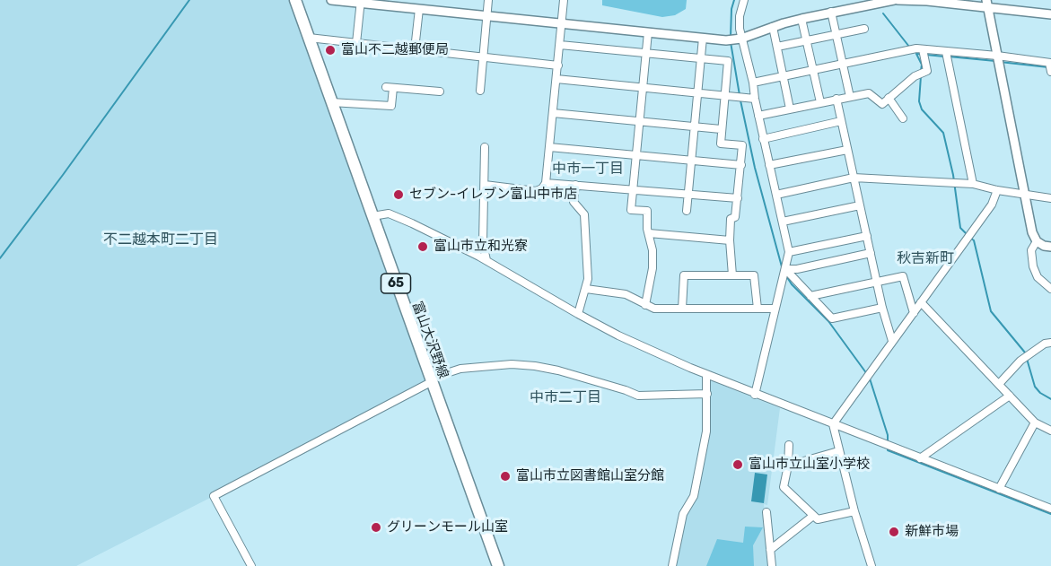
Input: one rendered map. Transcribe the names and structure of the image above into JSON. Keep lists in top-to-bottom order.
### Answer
{
  "streets": {
    "main road": ["65", "富山大沢野線"]
  },
  "districts": [
    "中市一丁目",
    "不二越本町二丁目",
    "秋吉新町",
    "中市二丁目"
  ],
  "places": [
    "富山不二越郵便局",
    "セブン-イレブン富山中市店",
    "富山市立和光寮",
    "富山市立山室小学校",
    "富山市立図書館山室分館",
    "グリーンモール山室",
    "新鮮市場"
  ]
}
